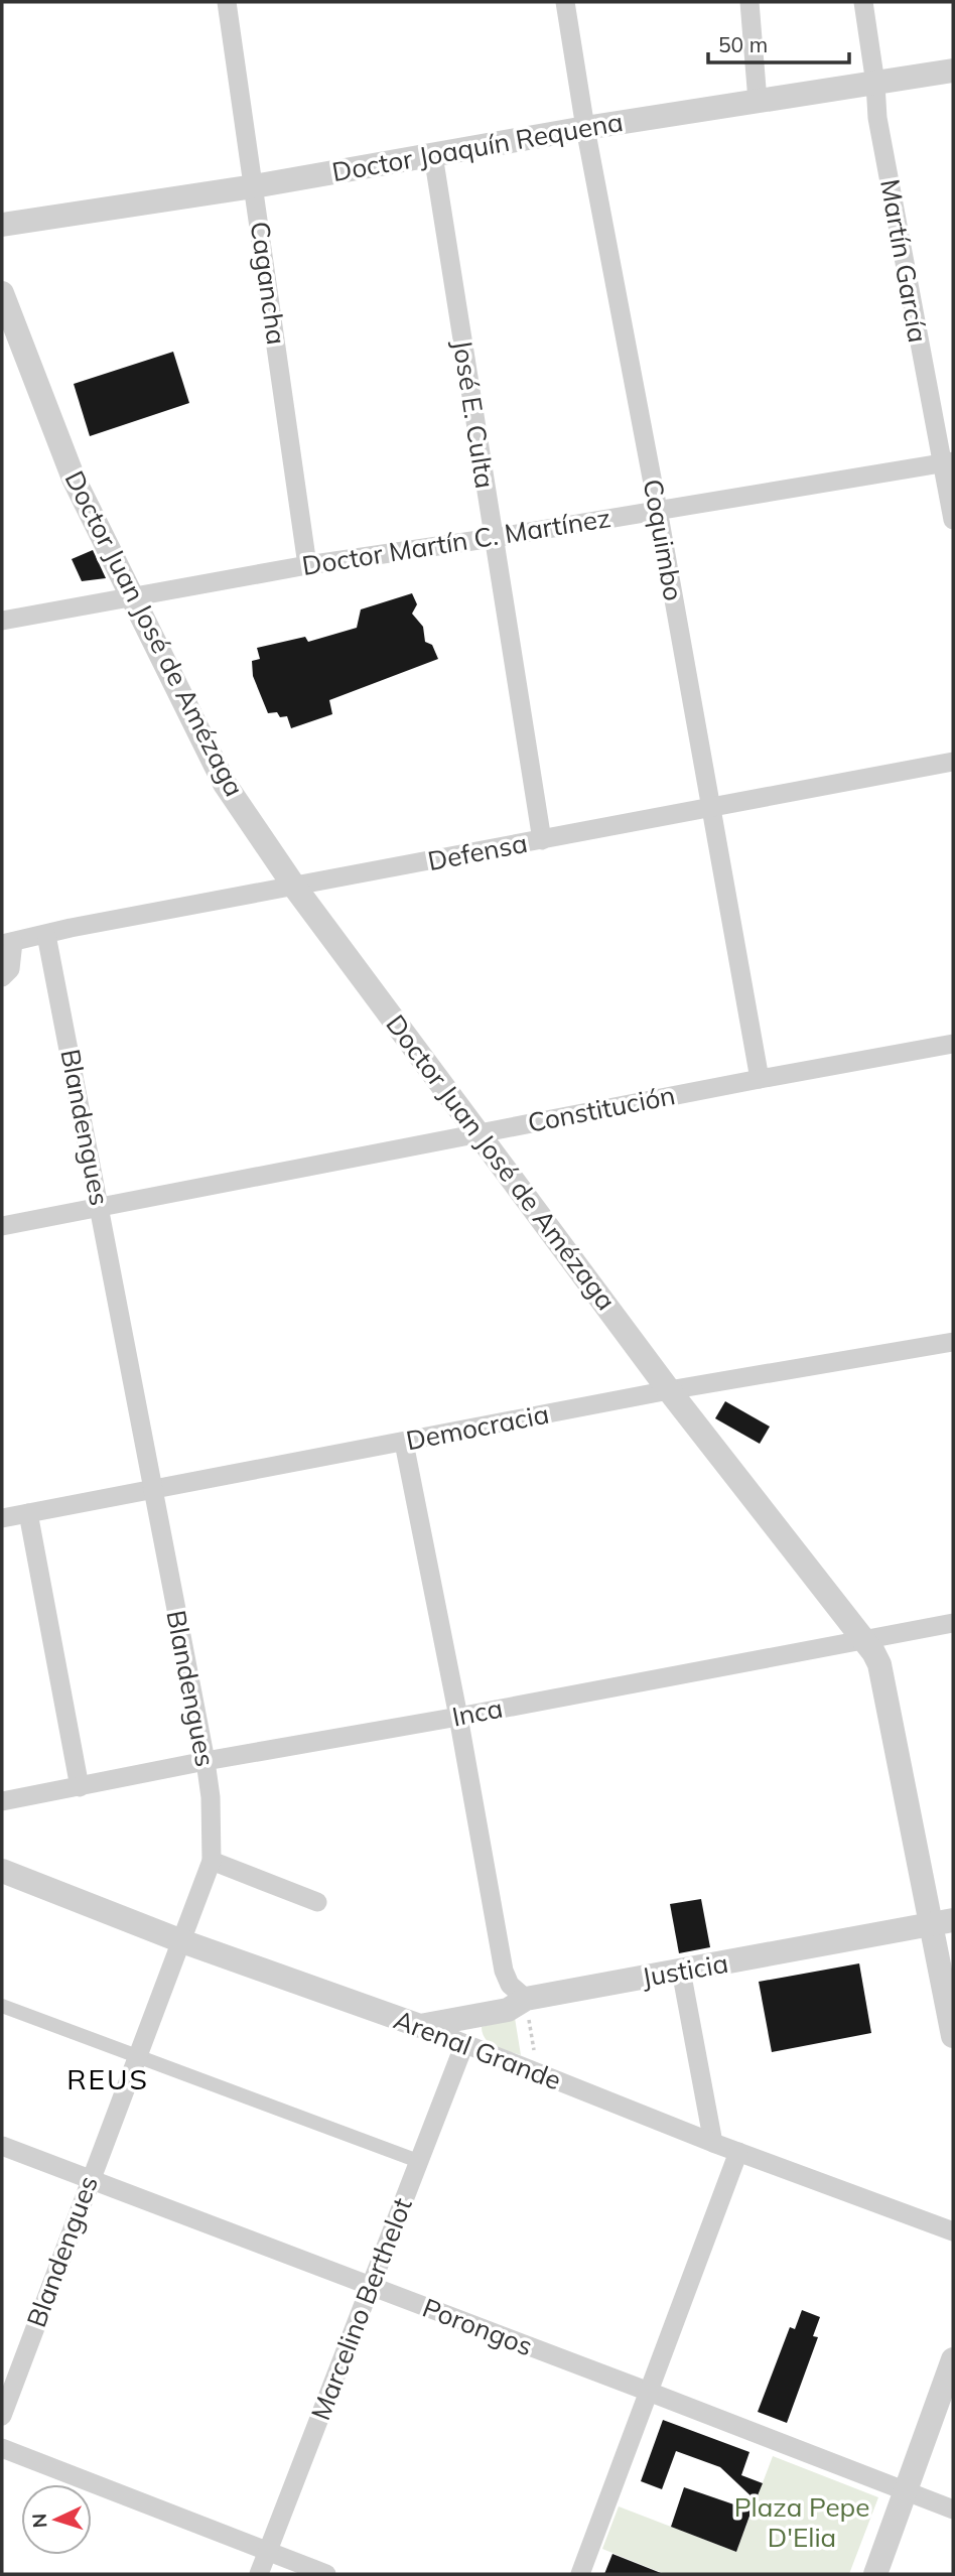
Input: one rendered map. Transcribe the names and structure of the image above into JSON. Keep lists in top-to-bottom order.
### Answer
{
  "streets": {
    "street": [
      "Doctor Joaquín Requena",
      "Martín García",
      "Cagancha",
      "José E. Culta",
      "Coquimbo",
      "Doctor Martín C. Martínez",
      "Doctor Juan José de Amézaga",
      "Defensa",
      "Constitución",
      "Blandengues",
      "Democracia",
      "Inca",
      "Justicia",
      "Arenal Grande",
      "Marcelino Berthelot",
      "Porongos"
    ]
  },
  "crossings": [
    ["Doctor Joaquín Requena", "Martín García"],
    ["Doctor Joaquín Requena", "Cagancha"],
    ["Doctor Joaquín Requena", "José E. Culta"],
    ["Doctor Joaquín Requena", "Coquimbo"],
    ["Martín García", "Doctor Martín C. Martínez"],
    ["Cagancha", "Doctor Martín C. Martínez"],
    ["José E. Culta", "Doctor Martín C. Martínez"],
    ["José E. Culta", "Defensa"],
    ["Coquimbo", "Doctor Martín C. Martínez"],
    ["Coquimbo", "Defensa"],
    ["Coquimbo", "Constitución"],
    ["Doctor Martín C. Martínez", "Doctor Juan José de Amézaga"],
    ["Doctor Juan José de Amézaga", "Defensa"],
    ["Doctor Juan José de Amézaga", "Constitución"],
    ["Doctor Juan José de Amézaga", "Democracia"],
    ["Doctor Juan José de Amézaga", "Inca"],
    ["Doctor Juan José de Amézaga", "Justicia"],
    ["Defensa", "Blandengues"],
    ["Constitución", "Blandengues"],
    ["Blandengues", "Democracia"],
    ["Blandengues", "Inca"],
    ["Blandengues", "Arenal Grande"],
    ["Blandengues", "Porongos"],
    ["Justicia", "Arenal Grande"],
    ["Arenal Grande", "Marcelino Berthelot"],
    ["Marcelino Berthelot", "Porongos"]
  ],
  "districts": ["REUS"],
  "parks": ["Plaza Pepe D'Elia"],
  "scale_bar": "50 m",
  "north": "left"
}
